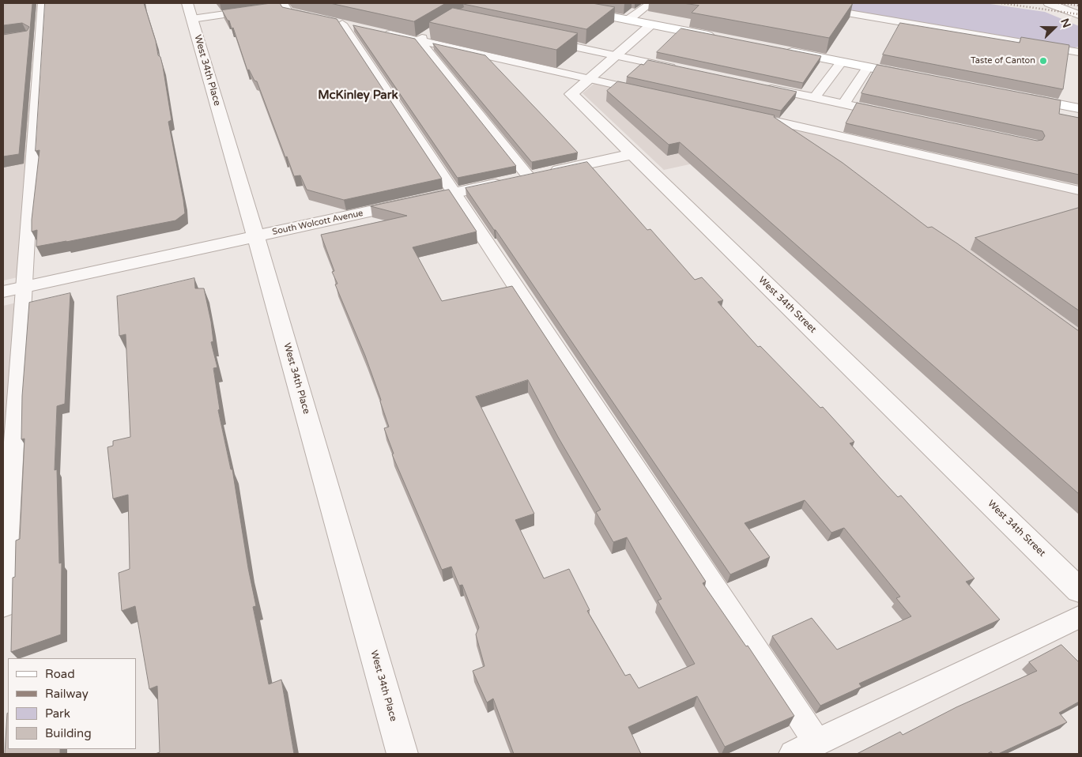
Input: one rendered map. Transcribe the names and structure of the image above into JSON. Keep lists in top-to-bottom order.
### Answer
{
  "streets": {
    "street": ["West 34th Place", "South Wolcott Avenue", "West 34th Street"]
  },
  "crossings": [
    ["West 34th Place", "South Wolcott Avenue"],
    ["South Wolcott Avenue", "West 34th Street"]
  ],
  "districts": ["McKinley Park"],
  "places": ["Taste of Canton"],
  "legend": [
    "Road",
    "Railway",
    "Park",
    "Building"
  ],
  "north": "right"
}
